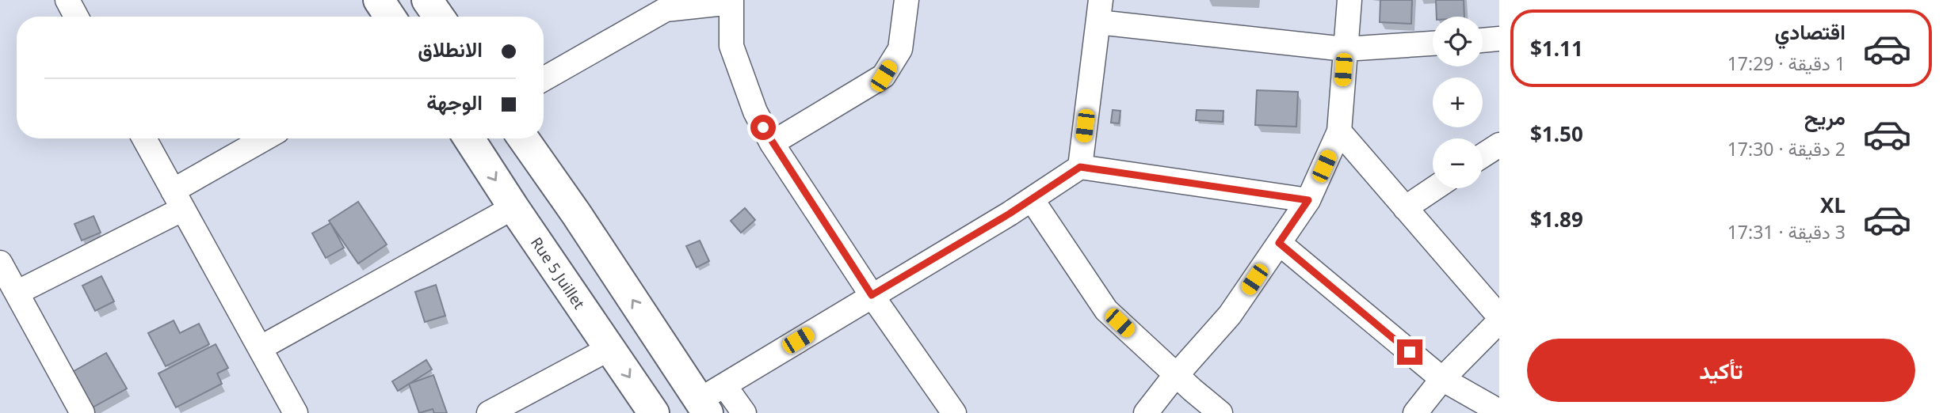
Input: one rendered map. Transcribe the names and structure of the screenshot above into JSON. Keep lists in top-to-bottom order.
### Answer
{
  "streets": {
    "main road": ["Rue 5 Juillet"]
  },
  "page": {
    "list": [
      {
        "name": "اقتصادي",
        "note": "1 دقيقة · 17:29",
        "value": "$1.11"
      },
      {
        "name": "مريح",
        "note": "2 دقيقة · 17:30",
        "value": "$1.50"
      },
      {
        "name": "XL",
        "note": "3 دقيقة · 17:31",
        "value": "$1.89"
      }
    ],
    "map_buttons": ["+", "−"],
    "banner": ["الانطلاق", "الوجهة"],
    "buttons": "تأكيد"
  }
}
